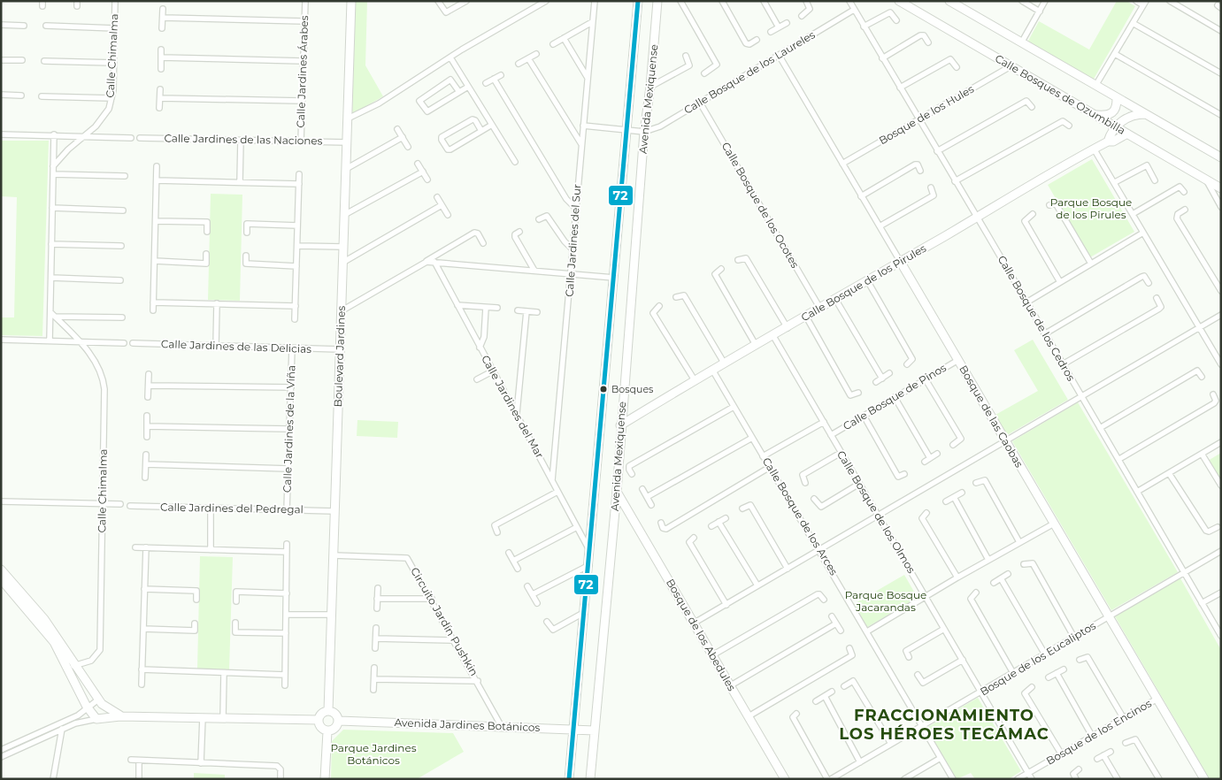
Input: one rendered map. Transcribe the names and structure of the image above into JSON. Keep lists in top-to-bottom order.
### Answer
{
  "streets": {
    "street": [
      "Calle Chimalma",
      "Calle Jardines Árabes",
      "Calle Bosque de los Laureles",
      "Calle Bosques de Ozumbilla",
      "Avenida Mexiquense",
      "Bosque de los Hules",
      "Calle Jardines de las Naciones",
      "Calle Bosque de los Ocotes",
      "Calle Jardines del Sur",
      "Calle Bosque de los Pirules",
      "Calle Bosque de los Cedros",
      "Calle Jardines de las Delicias",
      "Boulevard Jardines",
      "Calle Bosque de Pinos",
      "Calle Jardines del Mar",
      "Bosque de las Caobas",
      "Calle Jardines de la Viña",
      "Calle Jardines del Pedregal",
      "Calle Bosque de los Olmos",
      "Calle Bosque de los Arces",
      "Circuito Jardín Pushkin",
      "Bosque de los Abedules",
      "Bosque de los Eucaliptos",
      "Avenida Jardines Botánicos",
      "Bosque de los Encinos"
    ]
  },
  "crossings": [
    ["Calle Jardines Árabes", "Calle Jardines de las Naciones"],
    ["Calle Bosque de los Laureles", "Avenida Mexiquense"],
    ["Calle Bosque de los Laureles", "Calle Bosque de los Ocotes"],
    ["Calle Bosque de los Laureles", "Calle Bosque de los Cedros"],
    ["Calle Bosque de los Laureles", "Bosque de las Caobas"],
    ["Calle Bosques de Ozumbilla", "Bosque de los Hules"],
    ["Calle Bosques de Ozumbilla", "Calle Bosque de los Pirules"],
    ["Avenida Mexiquense", "Calle Bosque de los Pirules"],
    ["Avenida Mexiquense", "Calle Jardines del Mar"],
    ["Avenida Mexiquense", "Bosque de los Abedules"],
    ["Avenida Mexiquense", "Avenida Jardines Botánicos"],
    ["Bosque de los Hules", "Calle Bosque de los Cedros"],
    ["Bosque de los Hules", "Bosque de las Caobas"],
    ["Calle Jardines de las Naciones", "Boulevard Jardines"],
    ["Calle Bosque de los Ocotes", "Calle Bosque de los Pirules"],
    ["Calle Jardines del Sur", "Calle Jardines del Mar"],
    ["Calle Bosque de los Pirules", "Calle Bosque de los Cedros"],
    ["Calle Bosque de los Pirules", "Bosque de las Caobas"],
    ["Calle Bosque de los Pirules", "Calle Bosque de los Olmos"],
    ["Calle Bosque de los Pirules", "Calle Bosque de los Arces"],
    ["Calle Bosque de los Cedros", "Bosque de los Eucaliptos"],
    ["Calle Jardines de las Delicias", "Boulevard Jardines"],
    ["Calle Jardines de las Delicias", "Calle Jardines de la Viña"],
    ["Boulevard Jardines", "Calle Jardines del Pedregal"],
    ["Boulevard Jardines", "Circuito Jardín Pushkin"],
    ["Boulevard Jardines", "Avenida Jardines Botánicos"],
    ["Calle Bosque de Pinos", "Bosque de las Caobas"],
    ["Calle Bosque de Pinos", "Calle Bosque de los Olmos"],
    ["Bosque de las Caobas", "Bosque de los Eucaliptos"],
    ["Bosque de las Caobas", "Bosque de los Encinos"],
    ["Calle Jardines de la Viña", "Calle Jardines del Pedregal"],
    ["Calle Bosque de los Olmos", "Bosque de los Eucaliptos"],
    ["Calle Bosque de los Olmos", "Bosque de los Encinos"],
    ["Calle Bosque de los Arces", "Bosque de los Eucaliptos"],
    ["Circuito Jardín Pushkin", "Avenida Jardines Botánicos"]
  ],
  "districts": ["FRACCIONAMIENTO LOS HÉROES TECÁMAC"],
  "parks": ["Parque Bosque de los Pirules", "Parque Bosque Jacarandas", "Parque Jardines Botánicos"],
  "places": ["Bosques"],
  "lines": ["transit line 72"]
}
